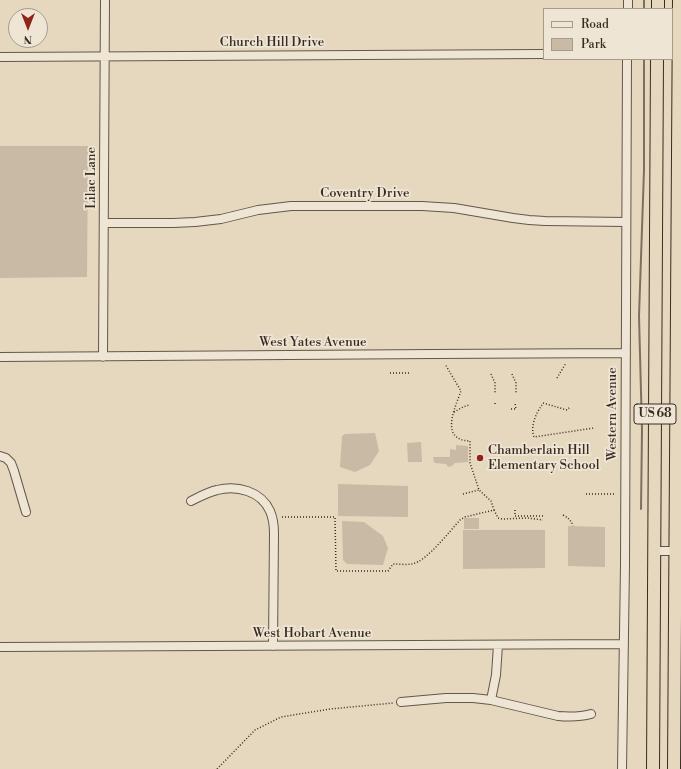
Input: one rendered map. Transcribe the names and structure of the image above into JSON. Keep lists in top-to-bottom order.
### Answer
{
  "streets": {
    "highway": ["US 68"],
    "street": [
      "Church Hill Drive",
      "Lilac Lane",
      "Coventry Drive",
      "West Yates Avenue",
      "Western Avenue",
      "West Hobart Avenue"
    ]
  },
  "crossings": [
    ["Church Hill Drive", "Lilac Lane"],
    ["Lilac Lane", "Coventry Drive"],
    ["Lilac Lane", "West Yates Avenue"],
    ["Coventry Drive", "Western Avenue"],
    ["West Yates Avenue", "Western Avenue"],
    ["Western Avenue", "West Hobart Avenue"]
  ],
  "places": ["Chamberlain Hill Elementary School"],
  "legend": ["Road", "Park"],
  "north": "bottom"
}
